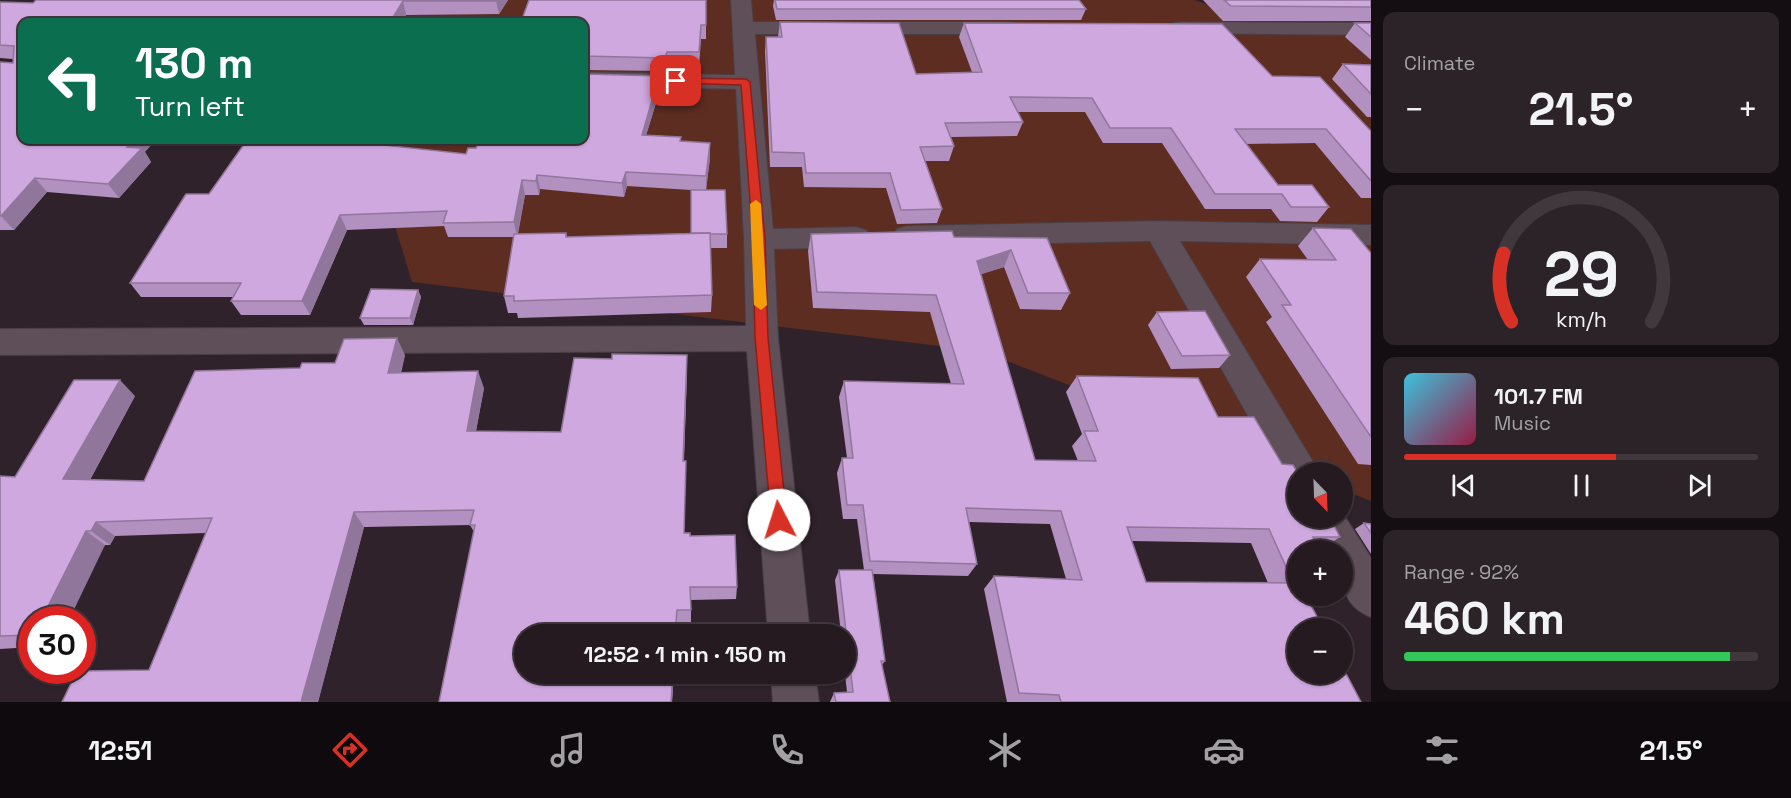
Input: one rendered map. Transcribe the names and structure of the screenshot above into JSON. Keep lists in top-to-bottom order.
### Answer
{
  "north": "bottom right",
  "page": {
    "tile": [
      "Climate",
      ["Range · 92%", "460 km"]
    ],
    "turn": ["130 m", "Turn left"],
    "heat": ["−", "21.5°", "+"],
    "song": ["101.7 FM", "Music"],
    "map_buttons": ["+", "−"],
    "limit": "30",
    "trip": "12:52 · 1 min · 150 m",
    "tabs": ["12:51", "21.5°"],
    "gauge": ["29", "km/h"]
  }
}
